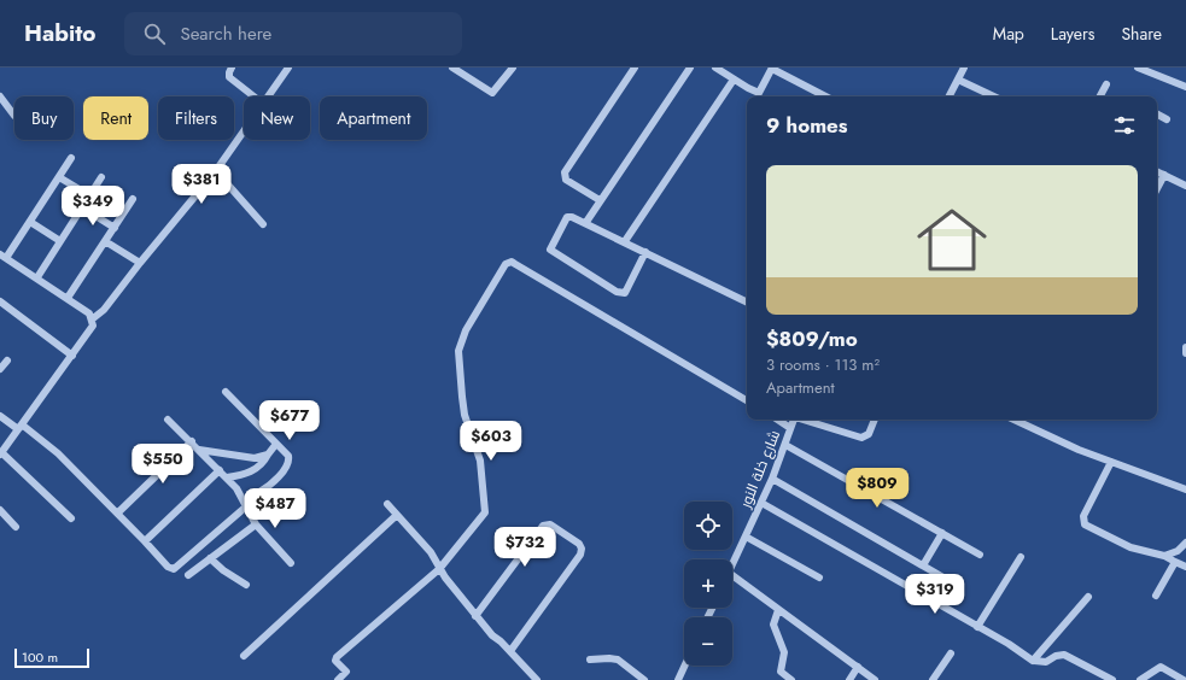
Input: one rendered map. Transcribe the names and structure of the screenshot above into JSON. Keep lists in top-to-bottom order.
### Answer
{
  "streets": {
    "street": ["شارع خلة النور"]
  },
  "scale_bar": "100 m",
  "page": {
    "header": "Habito",
    "search": "Search here",
    "nav": ["Map", "Layers", "Share"],
    "chip": [
      "Buy",
      "Rent",
      "Filters",
      "New",
      "Apartment"
    ],
    "heading": "9 homes",
    "list": [
      {
        "name": "$809/mo",
        "note": "3 rooms · 113 m² · Apartment"
      }
    ],
    "price": [
      "$381",
      "$349",
      "$677",
      "$603",
      "$550",
      "$809",
      "$487",
      "$732",
      "$319"
    ],
    "map_buttons": ["+", "−"],
    "scale": "100 m"
  }
}
